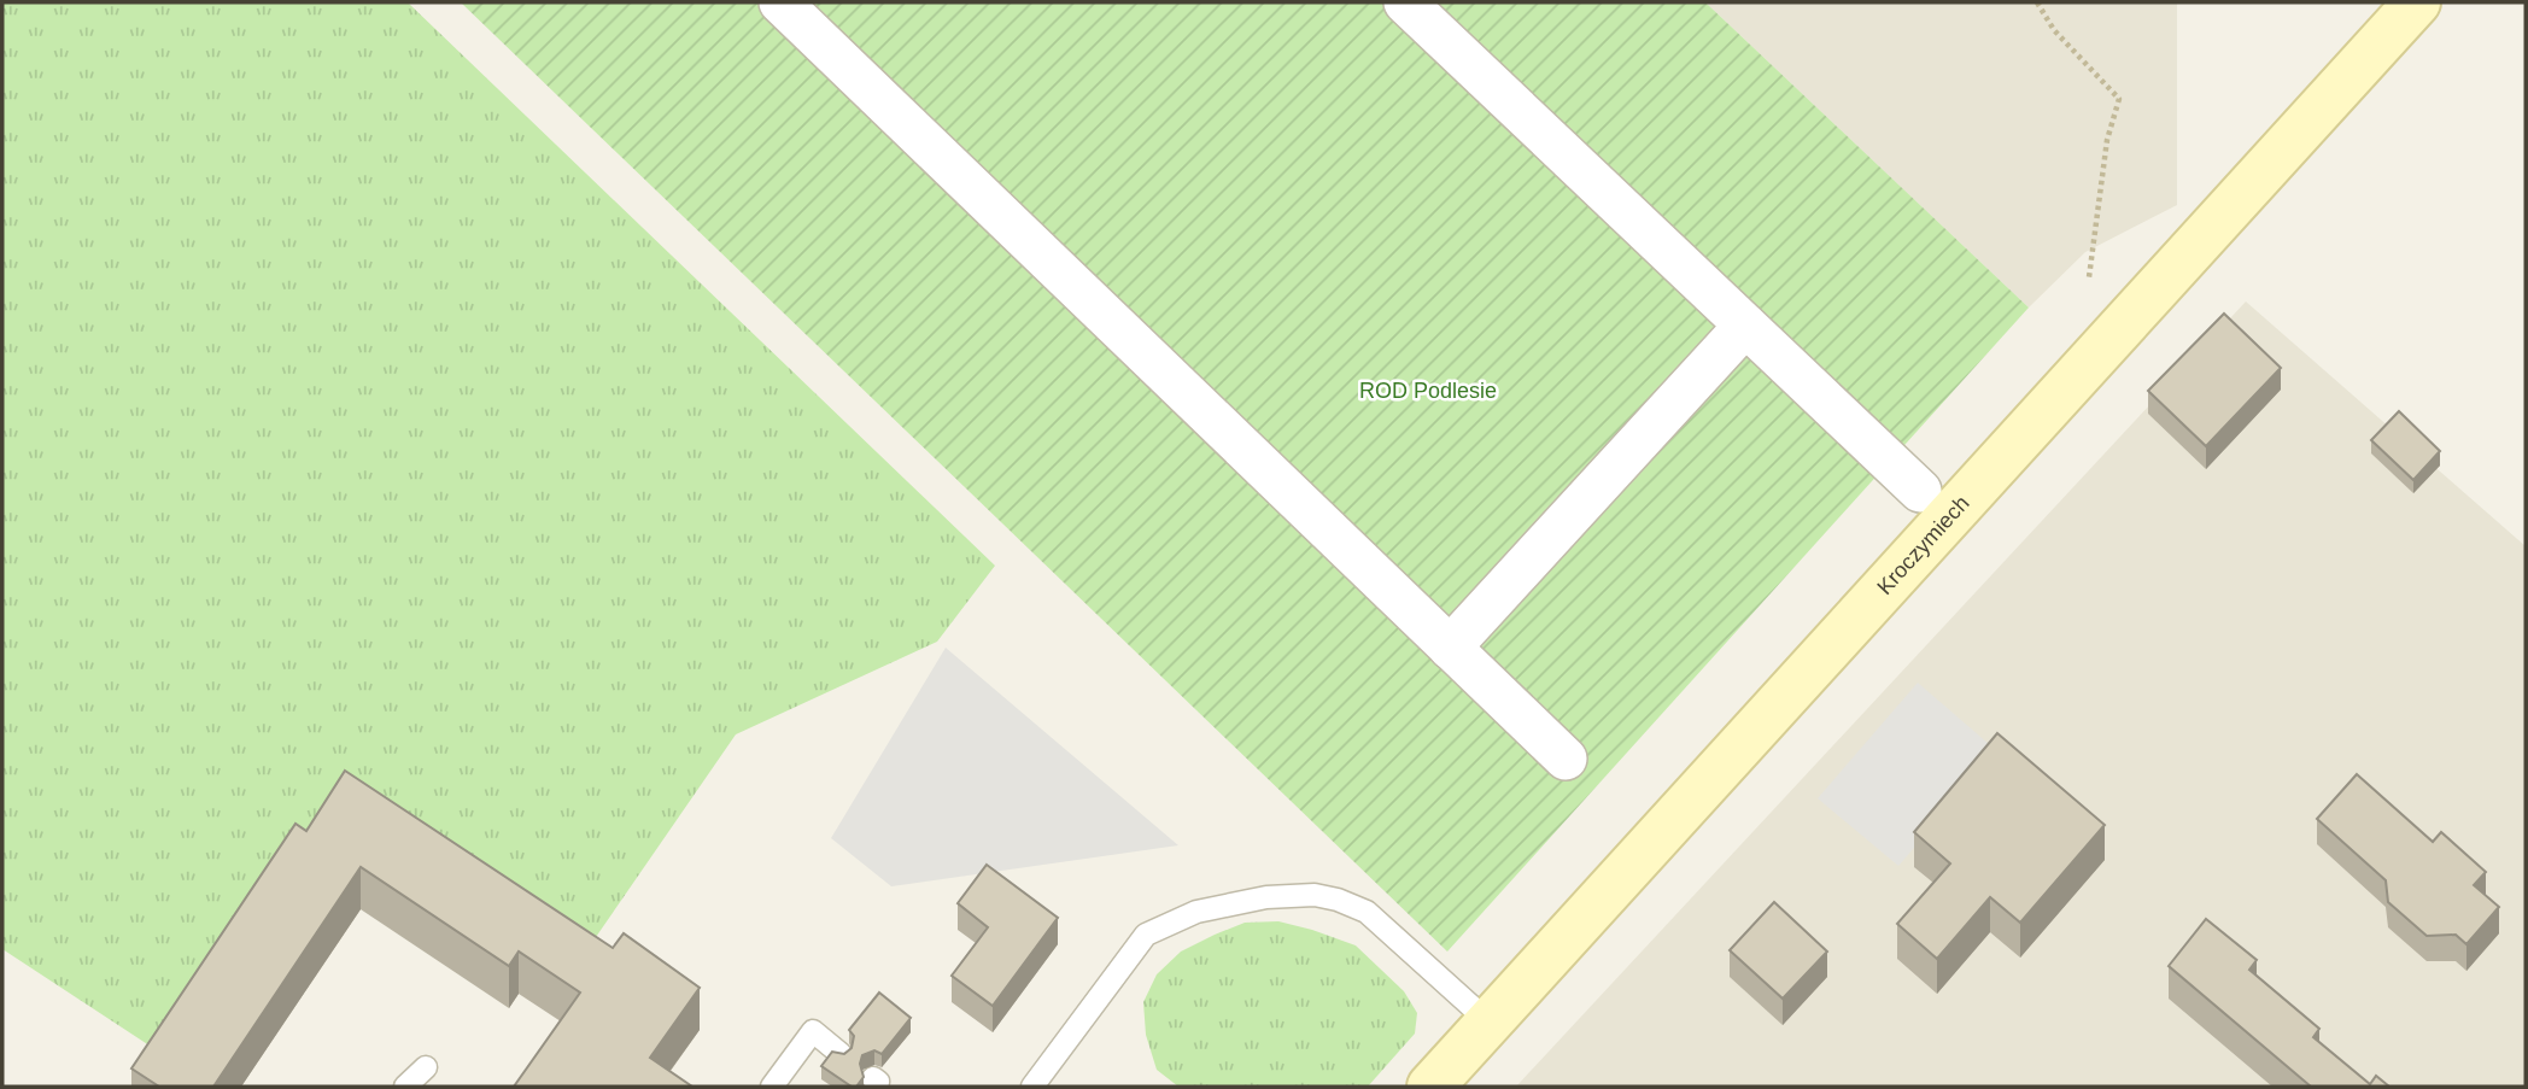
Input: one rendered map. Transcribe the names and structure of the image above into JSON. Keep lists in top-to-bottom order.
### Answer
{
  "streets": {
    "main road": ["Kroczymiech"]
  },
  "parks": ["ROD Podlesie"]
}
